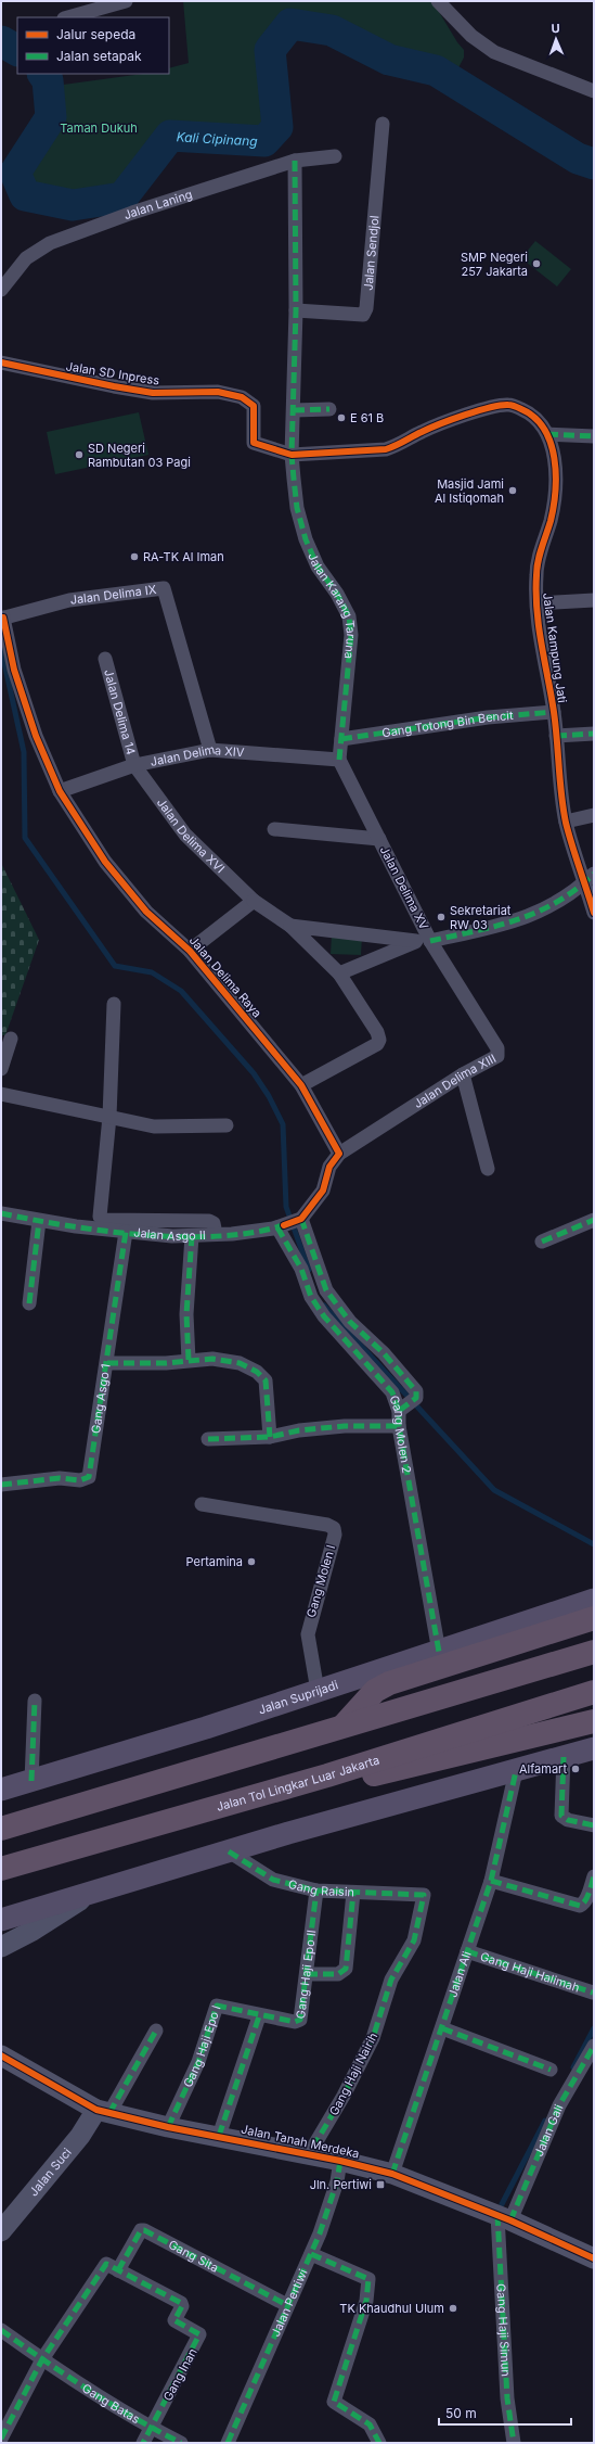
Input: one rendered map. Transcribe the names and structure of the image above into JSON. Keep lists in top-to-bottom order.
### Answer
{
  "streets": {
    "highway": ["Jalan Tol Lingkar Luar Jakarta"],
    "main road": ["Jalan Suprijadi"],
    "street": [
      "Jalan Laning",
      "Jalan Sendjol",
      "Jalan SD Inpress",
      "Jalan Delima IX",
      "Jalan Karang Taruna",
      "Jalan Kampung Jati",
      "Jalan Delima 14",
      "Gang Totong Bin Bencit",
      "Jalan Delima XIV",
      "Jalan Delima XVI",
      "Jalan Delima XV",
      "Jalan Delima Raya",
      "Jalan Delima XIII",
      "Jalan Asgo II",
      "Gang Asgo 1",
      "Gang Molen 2",
      "Gang Molen I",
      "Gang Raisin",
      "Gang Haji Halimah",
      "Gang Haji Epo II",
      "Jalan Ali",
      "Gang Haji Epo I",
      "Gang Haji Nairih",
      "Jalan Gali",
      "Jalan Tanah Merdeka",
      "Jalan Suci",
      "Gang Sita",
      "Jalan Pertiwi",
      "Gang Haji Simun",
      "Gang Inan",
      "Gang Batas"
    ]
  },
  "crossings": [
    ["Jalan SD Inpress", "Jalan Karang Taruna"],
    ["Jalan SD Inpress", "Jalan Kampung Jati"],
    ["Jalan Delima IX", "Jalan Delima XIV"],
    ["Jalan Delima IX", "Jalan Delima Raya"],
    ["Jalan Karang Taruna", "Gang Totong Bin Bencit"],
    ["Jalan Karang Taruna", "Jalan Delima XIV"],
    ["Jalan Karang Taruna", "Jalan Delima XV"],
    ["Jalan Kampung Jati", "Gang Totong Bin Bencit"],
    ["Jalan Delima 14", "Jalan Delima XIV"],
    ["Jalan Delima 14", "Jalan Delima XVI"],
    ["Jalan Delima XIV", "Jalan Delima XVI"],
    ["Jalan Delima XIV", "Jalan Delima XV"],
    ["Jalan Delima XIV", "Jalan Delima Raya"],
    ["Jalan Delima XVI", "Jalan Delima XV"],
    ["Jalan Delima XVI", "Jalan Delima Raya"],
    ["Jalan Delima XVI", "Jalan Delima XIII"],
    ["Jalan Delima XV", "Jalan Delima XIII"],
    ["Jalan Delima Raya", "Jalan Delima XIII"],
    ["Jalan Asgo II", "Gang Asgo 1"],
    ["Jalan Asgo II", "Gang Molen 2"],
    ["Gang Molen 2", "Jalan Suprijadi"],
    ["Gang Molen I", "Jalan Suprijadi"],
    ["Gang Raisin", "Gang Haji Epo II"],
    ["Gang Raisin", "Gang Haji Nairih"],
    ["Gang Haji Halimah", "Jalan Ali"],
    ["Gang Haji Epo II", "Gang Haji Epo I"],
    ["Jalan Ali", "Jalan Tanah Merdeka"],
    ["Gang Haji Epo I", "Jalan Tanah Merdeka"],
    ["Gang Haji Nairih", "Jalan Tanah Merdeka"],
    ["Jalan Gali", "Jalan Tanah Merdeka"],
    ["Jalan Gali", "Gang Haji Simun"],
    ["Jalan Tanah Merdeka", "Jalan Suci"],
    ["Jalan Tanah Merdeka", "Jalan Pertiwi"],
    ["Jalan Tanah Merdeka", "Gang Haji Simun"],
    ["Gang Sita", "Jalan Pertiwi"],
    ["Gang Sita", "Gang Inan"],
    ["Gang Inan", "Gang Batas"]
  ],
  "water": ["Kali Cipinang"],
  "parks": ["Taman Dukuh"],
  "places": {
    "other": [
      "SMP Negeri 257 Jakarta",
      "E 61 B",
      "SD Negeri Rambutan 03 Pagi",
      "Masjid Jami Al Istiqomah",
      "RA-TK Al Iman",
      "Sekretariat RW 03",
      "Pertamina",
      "Alfamart",
      "TK Khaudhul Ulum"
    ],
    "transit": ["Jln. Pertiwi"]
  },
  "legend": ["Jalur sepeda", "Jalan setapak"],
  "scale_bar": "50 m",
  "north": "top"
}
